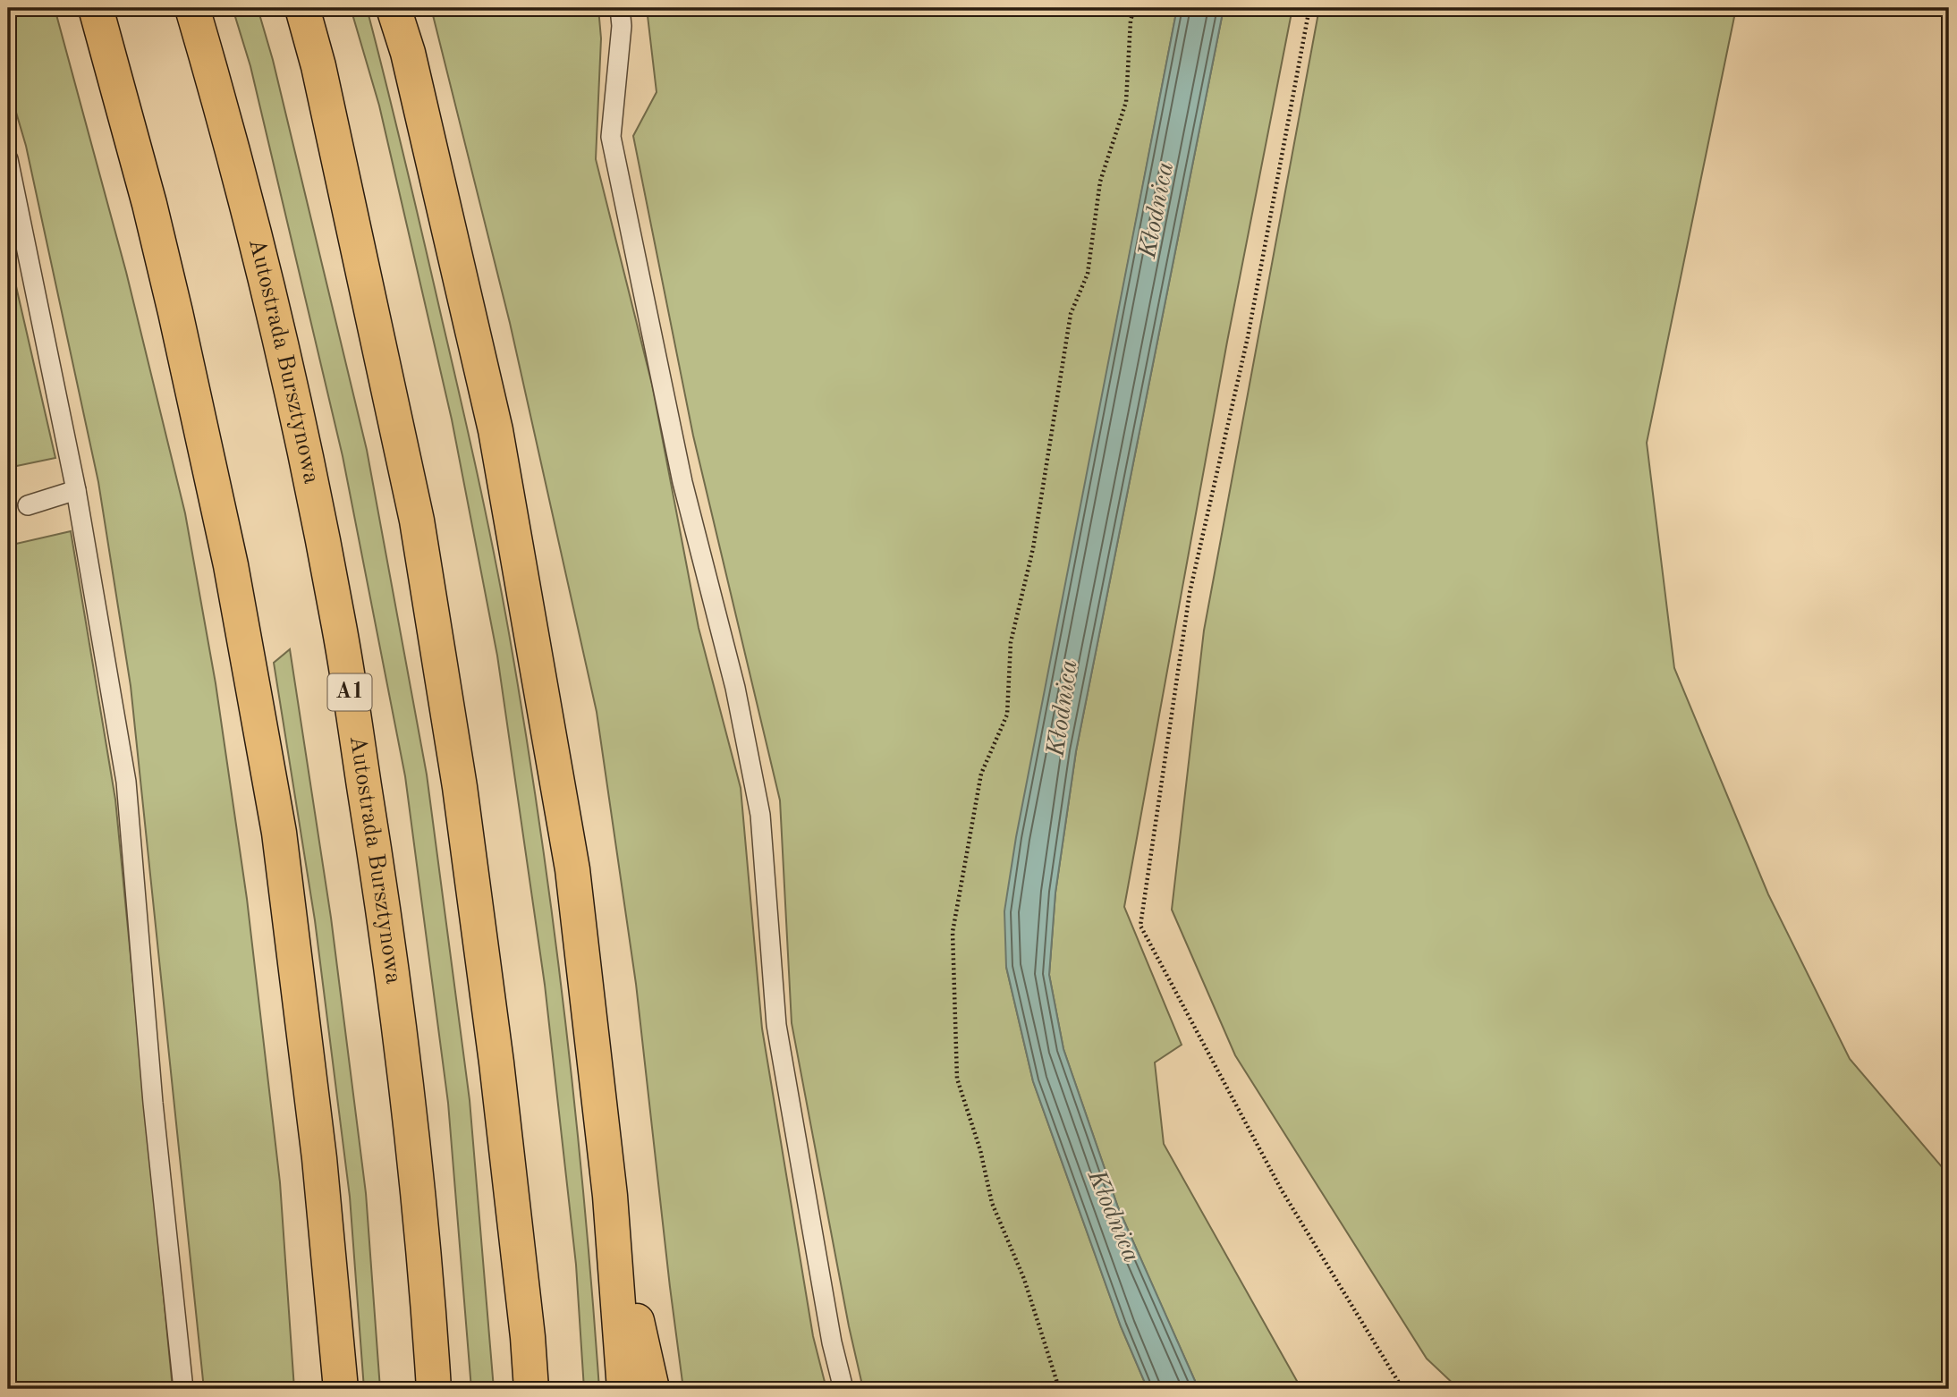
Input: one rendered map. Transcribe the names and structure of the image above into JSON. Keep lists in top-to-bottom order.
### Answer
{
  "streets": {
    "highway": ["Autostrada Bursztynowa", "A1"]
  },
  "water": ["Kłodnica"]
}
